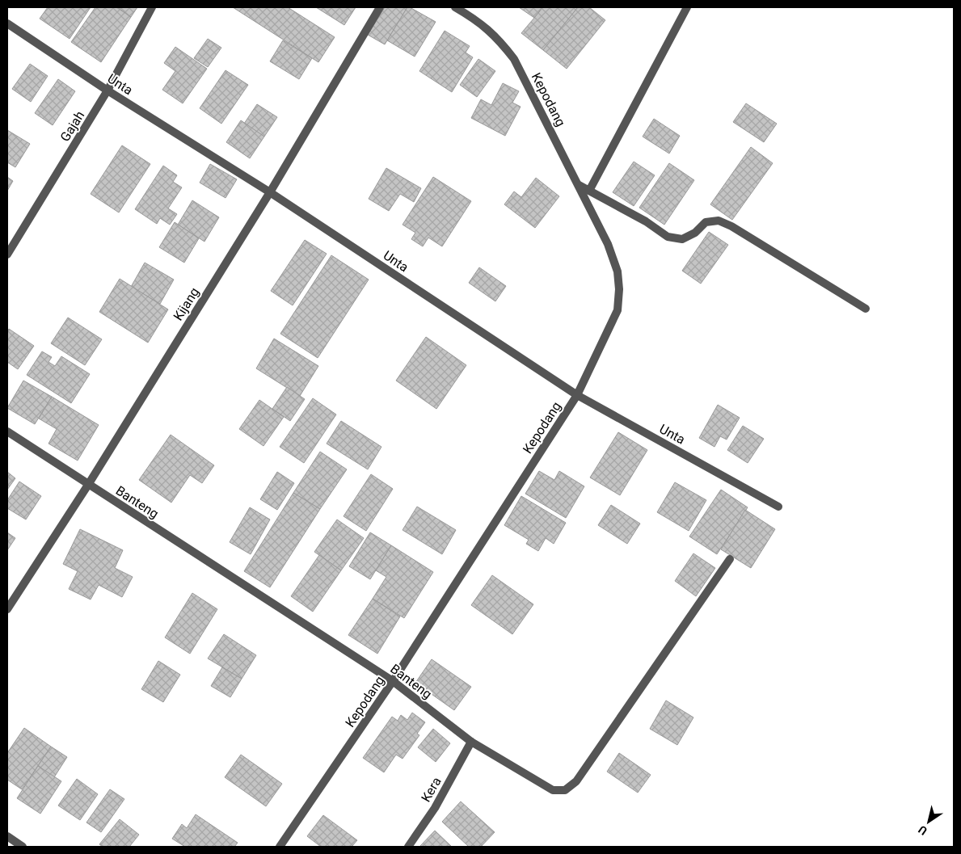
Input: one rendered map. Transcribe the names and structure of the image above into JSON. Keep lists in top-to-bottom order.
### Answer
{
  "streets": {
    "street": [
      "Unta",
      "Kepodang",
      "Gajah",
      "Kijang",
      "Banteng",
      "Kera"
    ]
  },
  "crossings": [
    ["Unta", "Kepodang"],
    ["Unta", "Gajah"],
    ["Unta", "Kijang"],
    ["Kepodang", "Banteng"],
    ["Kijang", "Banteng"],
    ["Banteng", "Kera"]
  ],
  "north": "bottom left"
}
